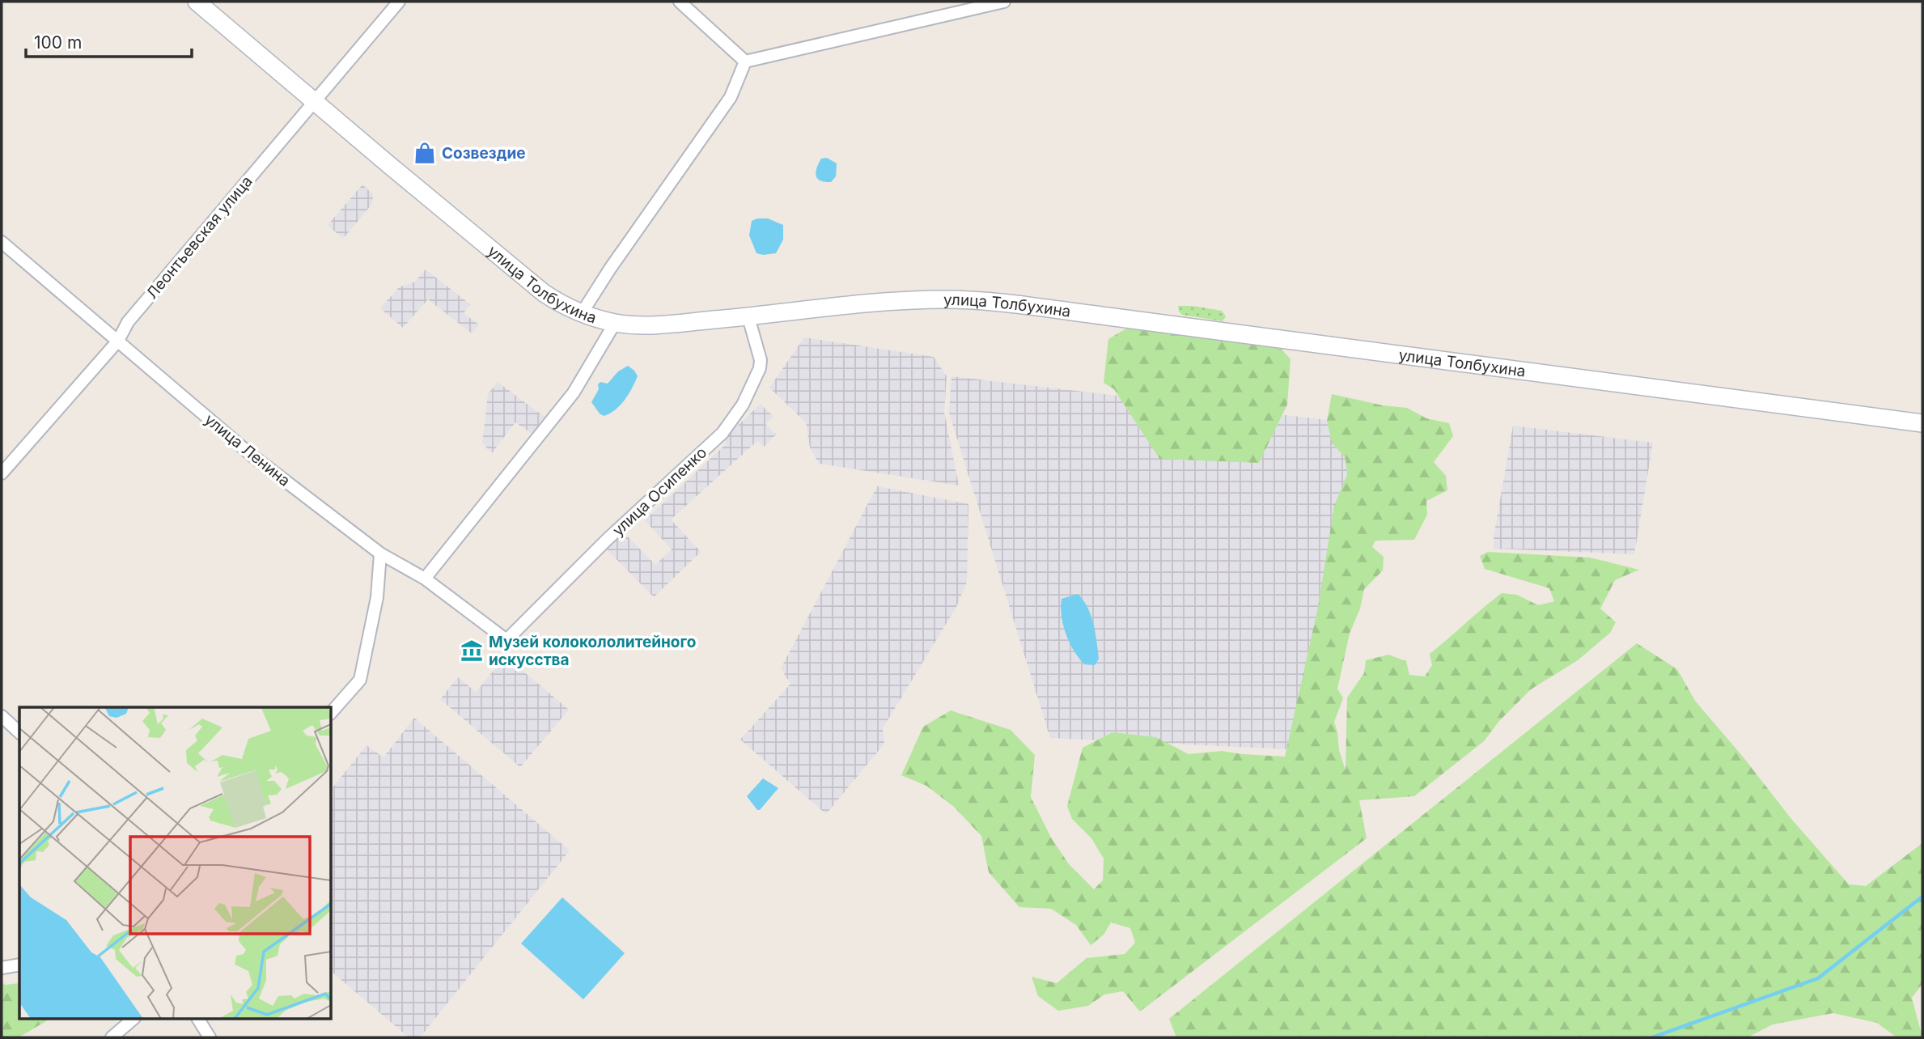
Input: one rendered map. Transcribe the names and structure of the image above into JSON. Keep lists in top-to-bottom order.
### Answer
{
  "streets": {
    "main road": ["улица Толбухина"],
    "street": ["Леонтьевская улица", "улица Ленина", "улица Осипенко"]
  },
  "crossings": [
    ["Леонтьевская улица", "улица Толбухина"],
    ["Леонтьевская улица", "улица Ленина"],
    ["улица Толбухина", "улица Осипенко"],
    ["улица Ленина", "улица Осипенко"]
  ],
  "places": {
    "shop": ["Созвездие"],
    "museum": ["Музей колокололитейного искусства"]
  },
  "scale_bar": "100 m"
}
